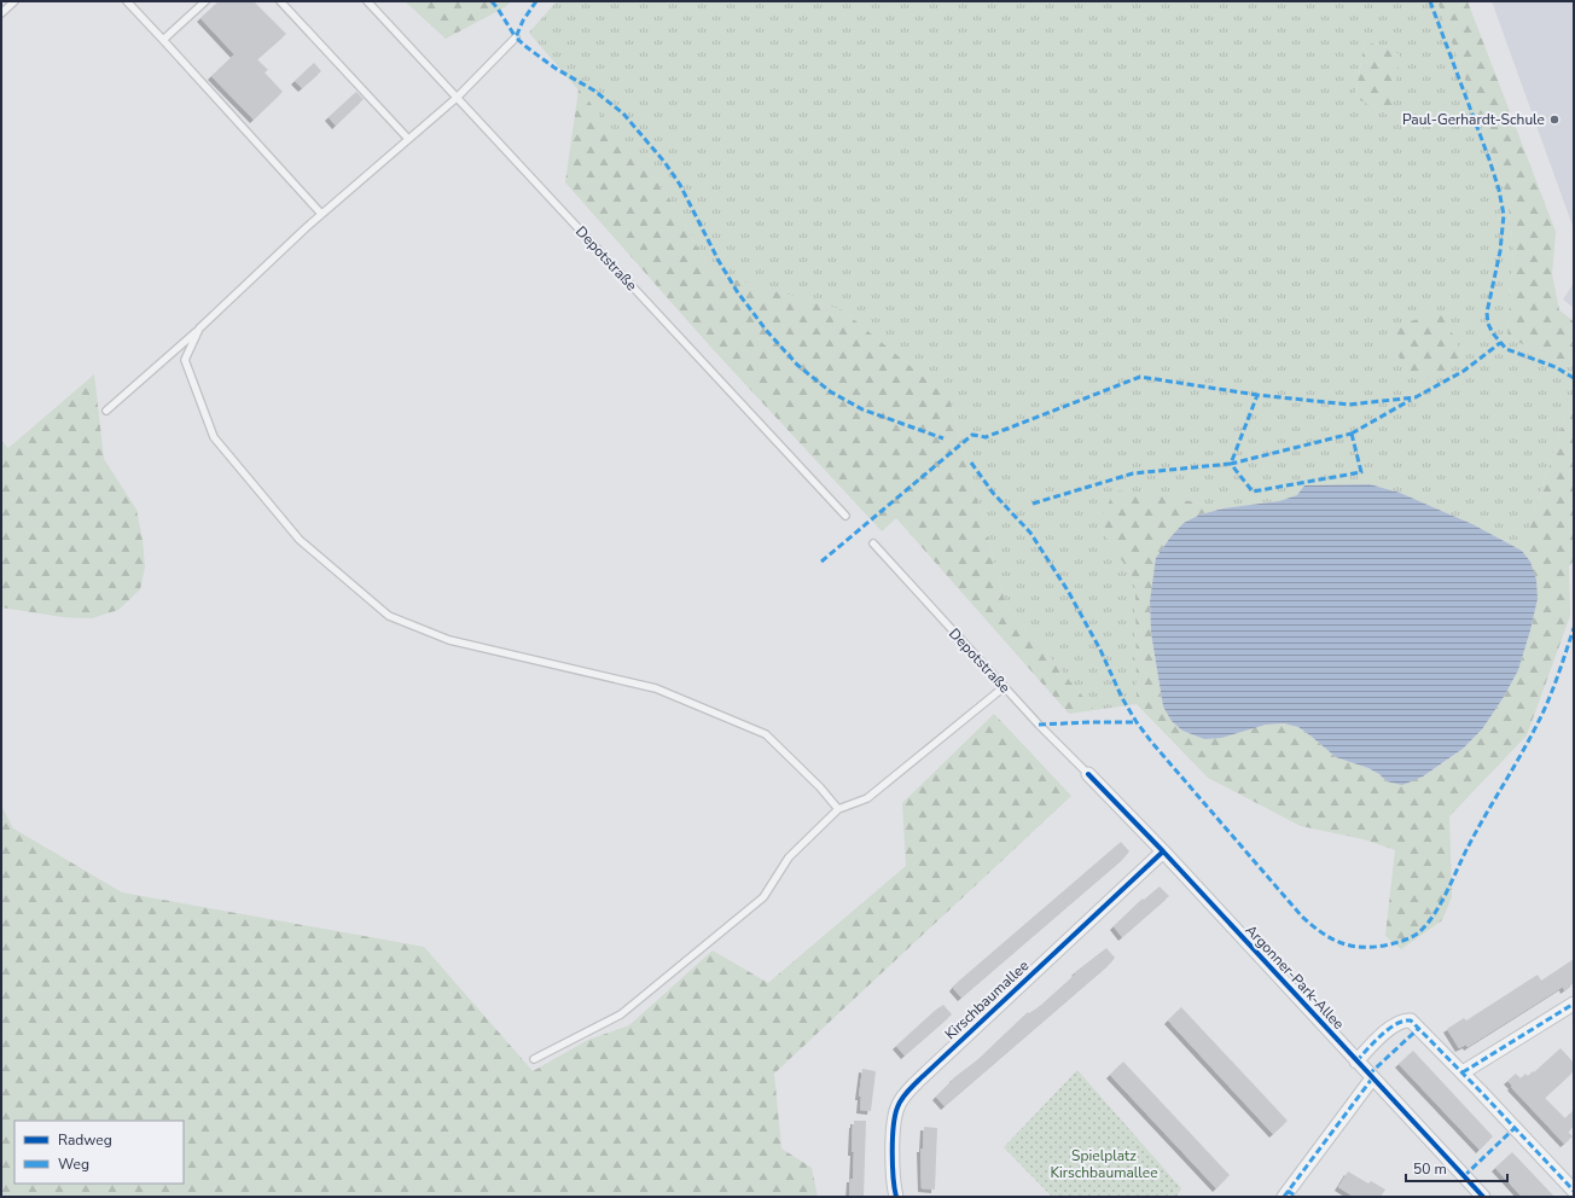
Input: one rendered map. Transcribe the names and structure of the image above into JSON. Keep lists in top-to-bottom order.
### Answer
{
  "streets": {
    "street": ["Argonner-Park-Allee", "Kirschbaumallee"],
    "lane": ["Depotstraße"]
  },
  "crossings": [
    ["Depotstraße", "Argonner-Park-Allee"],
    ["Argonner-Park-Allee", "Kirschbaumallee"]
  ],
  "parks": ["Spielplatz Kirschbaumallee"],
  "places": ["Paul-Gerhardt-Schule"],
  "legend": ["Radweg", "Weg"],
  "scale_bar": "50 m"
}
